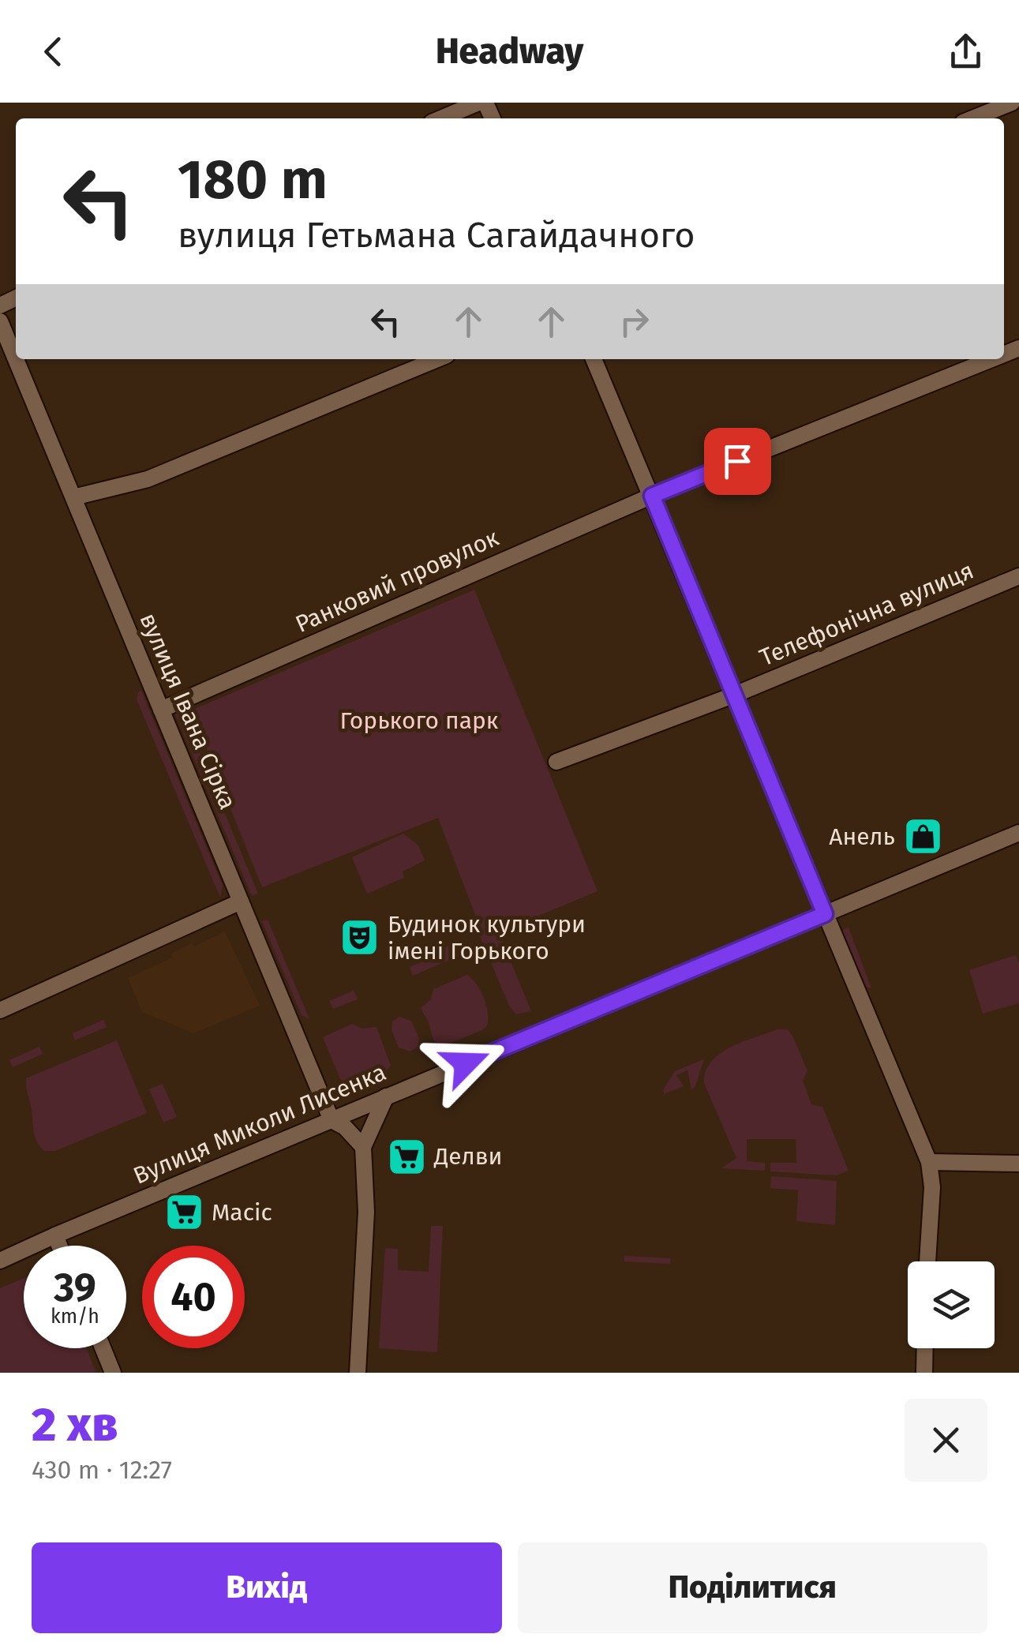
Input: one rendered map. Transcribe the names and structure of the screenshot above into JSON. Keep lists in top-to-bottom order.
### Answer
{
  "streets": {
    "street": [
      "Ранковий провулок",
      "Телефонічна вулиця",
      "вулиця Івана Сірка",
      "Вулиця Миколи Лисенка"
    ]
  },
  "crossings": [
    ["Ранковий провулок", "вулиця Івана Сірка"],
    ["вулиця Івана Сірка", "Вулиця Миколи Лисенка"]
  ],
  "parks": ["Горького парк"],
  "places": {
    "shop": ["Анель"],
    "theatre": ["Будинок культури імені Горького"],
    "supermarket": ["Делви", "Macic"]
  },
  "page": {
    "header": "Headway",
    "turn": ["180 m", "вулиця Гетьмана Сагайдачного"],
    "speed": "39 km/h",
    "limit": "40",
    "heading": ["2 хв", "430 m · 12:27"],
    "buttons": ["Вихід", "Поділитися"]
  }
}
